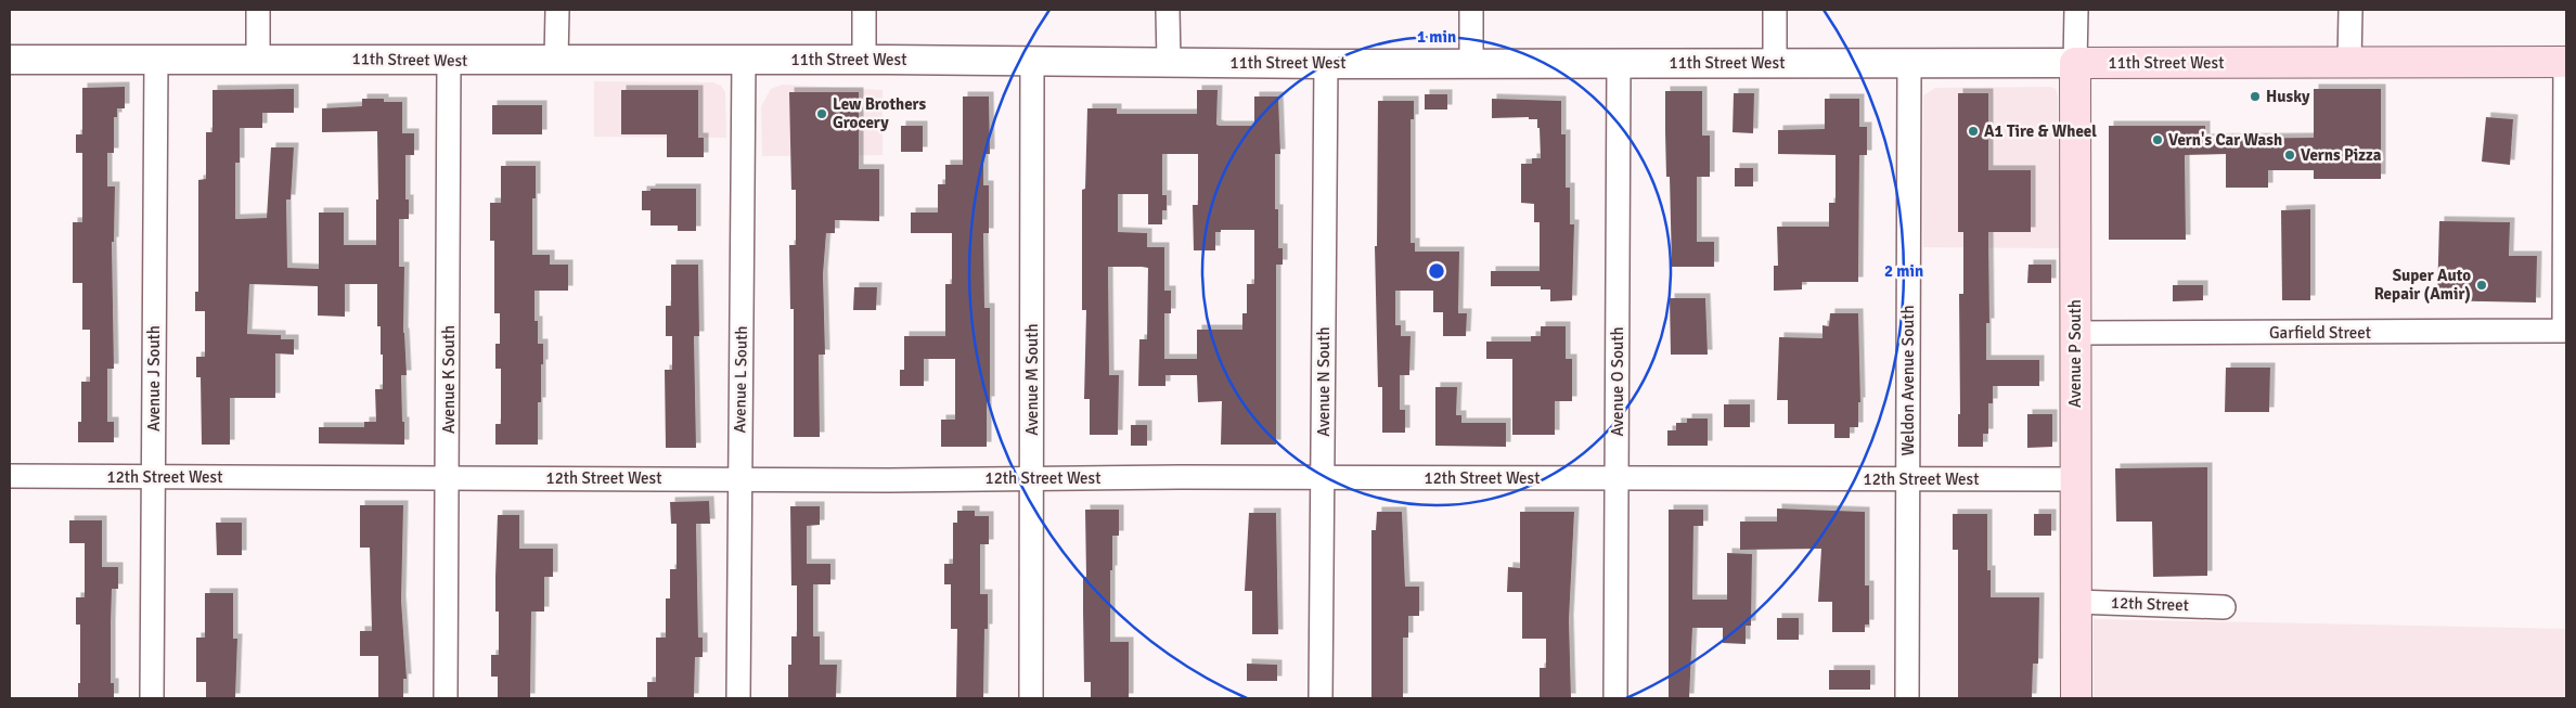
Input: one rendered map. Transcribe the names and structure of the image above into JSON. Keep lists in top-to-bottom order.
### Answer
{
  "streets": {
    "main road": ["11th Street West", "Avenue P South"],
    "street": [
      "Garfield Street",
      "Avenue J South",
      "Avenue K South",
      "Avenue L South",
      "Avenue M South",
      "Weldon Avenue South",
      "Avenue N South",
      "Avenue O South",
      "12th Street West",
      "12th Street"
    ]
  },
  "crossings": [
    ["11th Street West", "Garfield Street"],
    ["11th Street West", "Avenue P South"],
    ["11th Street West", "Avenue J South"],
    ["11th Street West", "Avenue K South"],
    ["11th Street West", "Avenue L South"],
    ["11th Street West", "Avenue M South"],
    ["11th Street West", "Weldon Avenue South"],
    ["11th Street West", "Avenue N South"],
    ["11th Street West", "Avenue O South"],
    ["Garfield Street", "Avenue P South"],
    ["Avenue P South", "12th Street West"],
    ["Avenue P South", "12th Street"],
    ["Avenue J South", "12th Street West"],
    ["Avenue K South", "12th Street West"],
    ["Avenue L South", "12th Street West"],
    ["Avenue M South", "12th Street West"],
    ["Weldon Avenue South", "12th Street West"],
    ["Avenue N South", "12th Street West"],
    ["Avenue O South", "12th Street West"]
  ],
  "places": [
    "Husky",
    "Lew Brothers Grocery",
    "A1 Tire & Wheel",
    "Vern's Car Wash",
    "Verns Pizza",
    "Super Auto Repair (Amir)"
  ],
  "rings": ["1 min", "2 min"]
}
